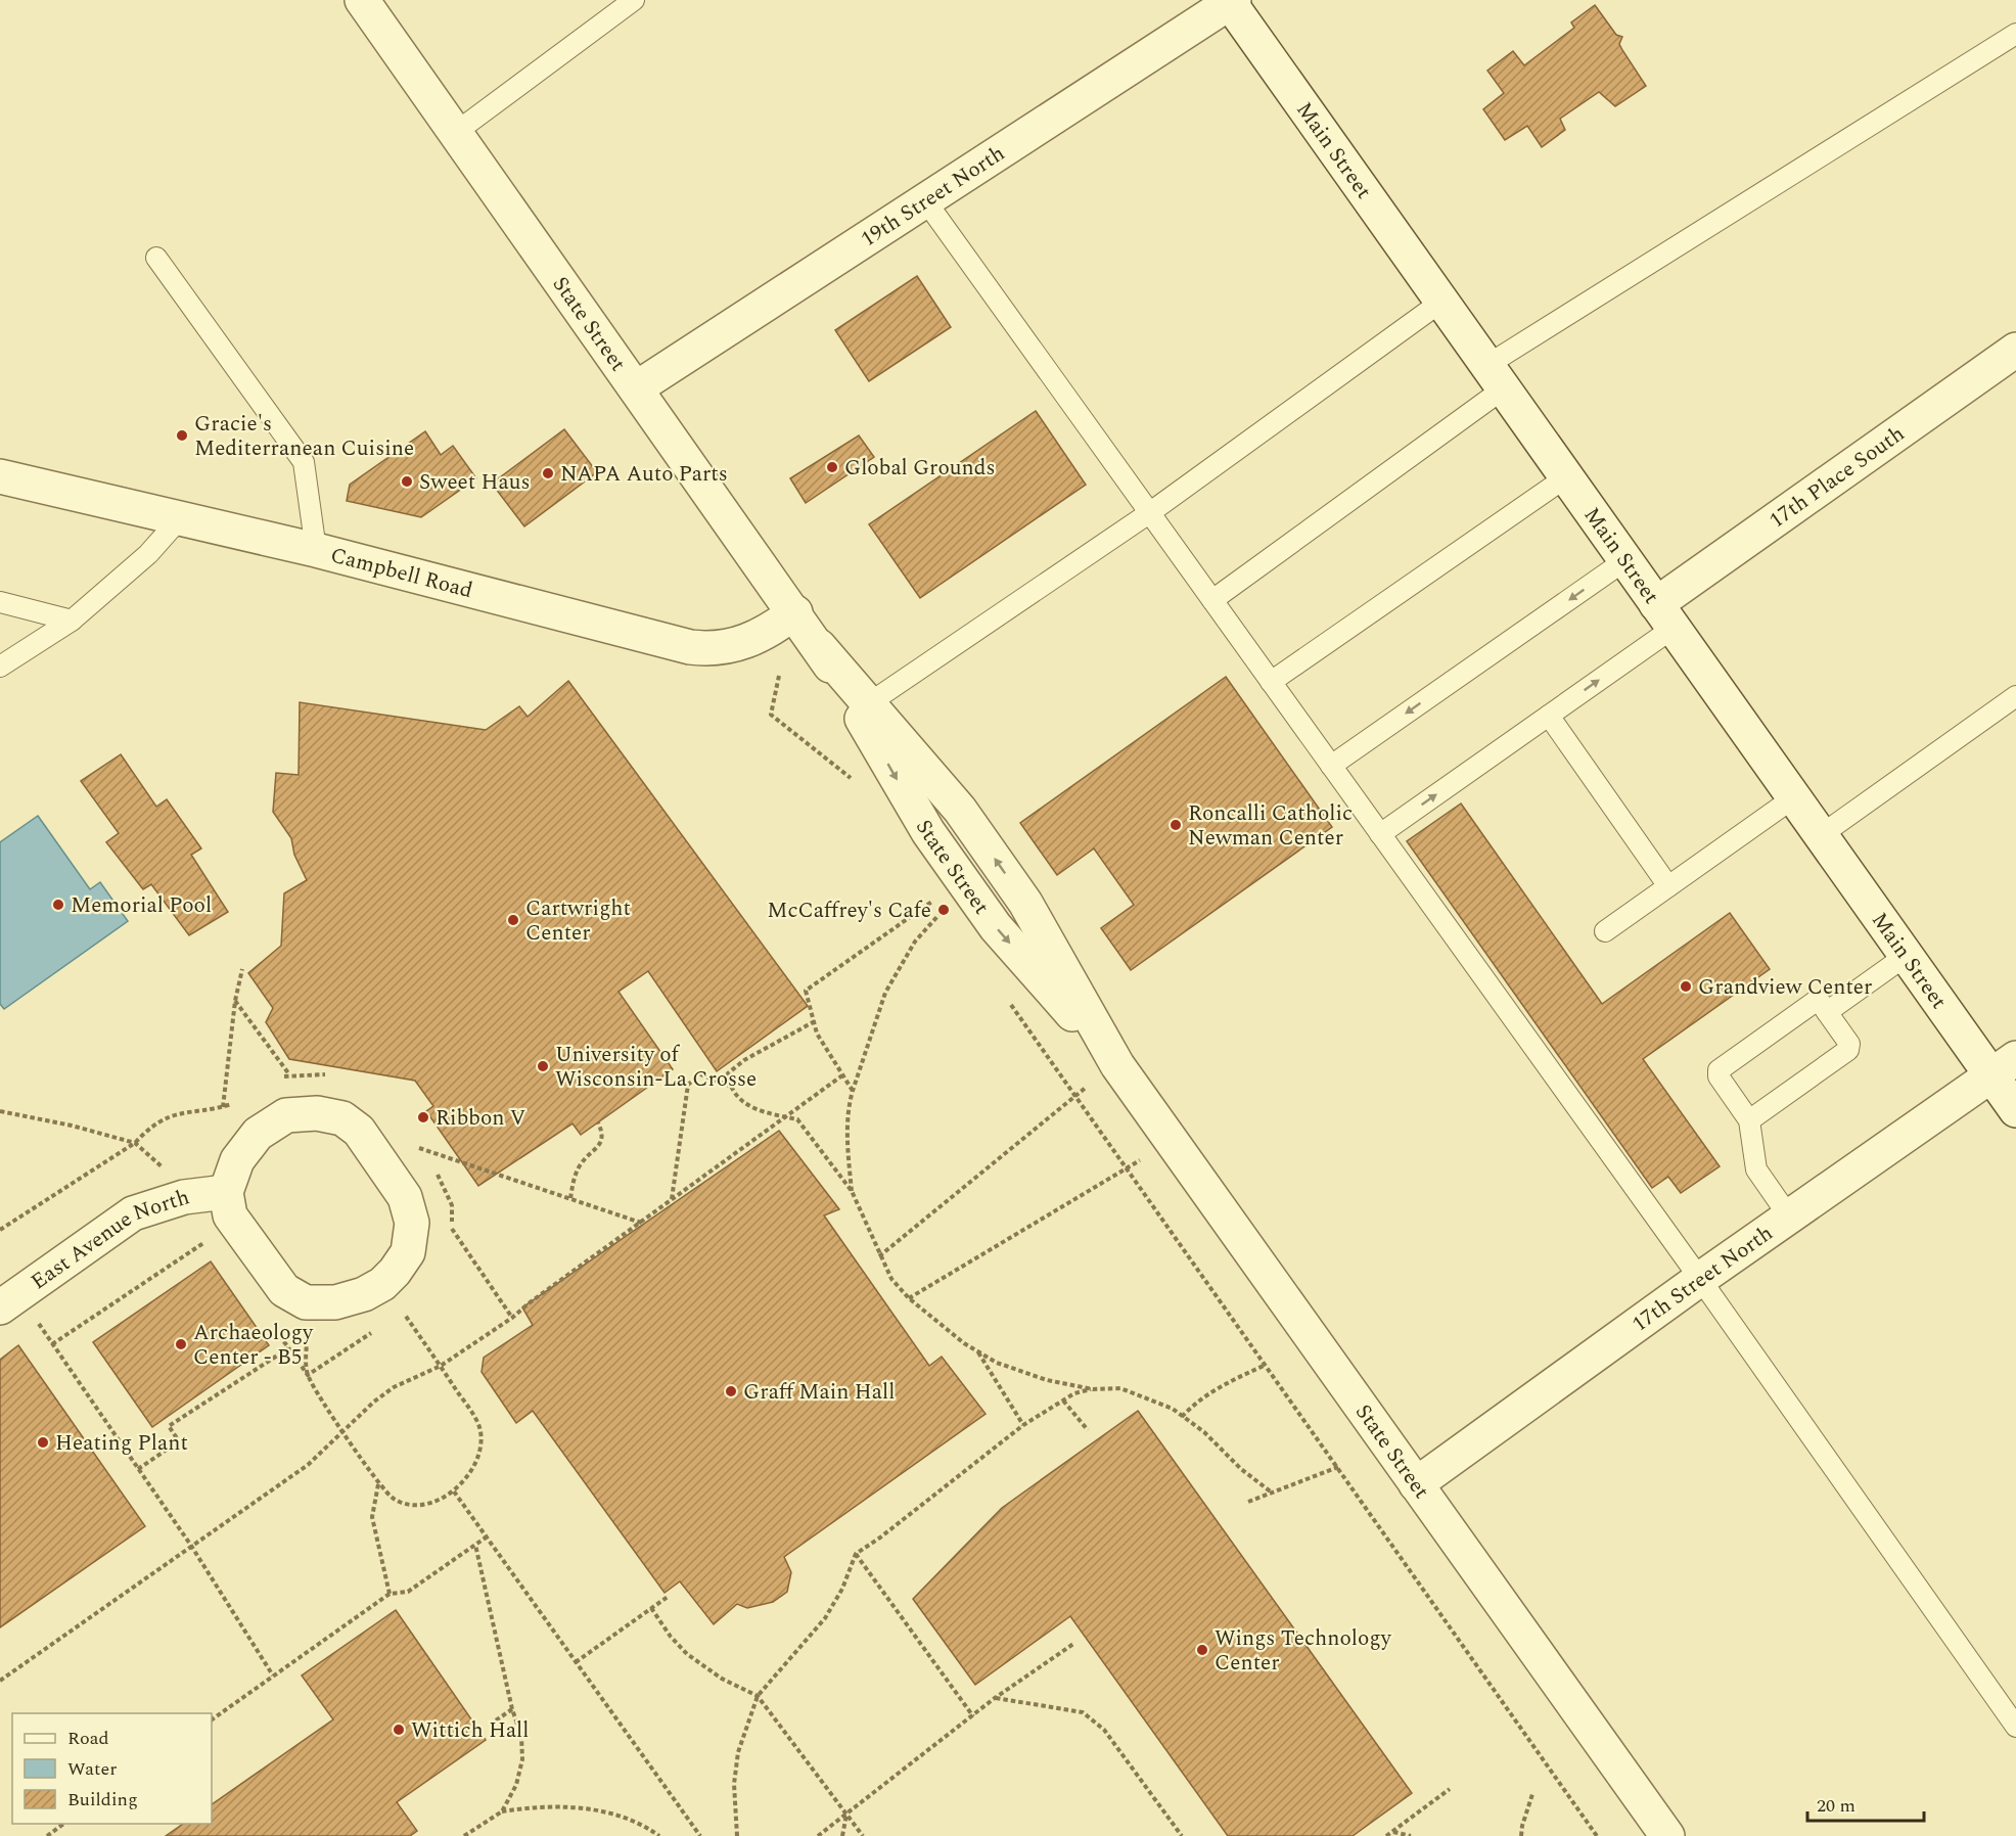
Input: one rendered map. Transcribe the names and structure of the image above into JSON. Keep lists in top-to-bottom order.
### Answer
{
  "streets": {
    "street": [
      "Main Street",
      "19th Street North",
      "State Street",
      "17th Place South",
      "Campbell Road",
      "East Avenue North",
      "17th Street North"
    ]
  },
  "crossings": [
    ["Main Street", "19th Street North"],
    ["Main Street", "17th Place South"],
    ["Main Street", "17th Street North"],
    ["19th Street North", "State Street"],
    ["State Street", "Campbell Road"],
    ["State Street", "17th Street North"]
  ],
  "places": [
    "Gracie's Mediterranean Cuisine",
    "Global Grounds",
    "NAPA Auto Parts",
    "Sweet Haus",
    "Roncalli Catholic Newman Center",
    "Memorial Pool",
    "McCaffrey's Cafe",
    "Cartwright Center",
    "Grandview Center",
    "University of Wisconsin-La Crosse",
    "Ribbon V",
    "Archaeology Center - B5",
    "Graff Main Hall",
    "Heating Plant",
    "Wings Technology Center",
    "Wittich Hall"
  ],
  "legend": ["Road", "Water", "Building"],
  "scale_bar": "20 m"
}
